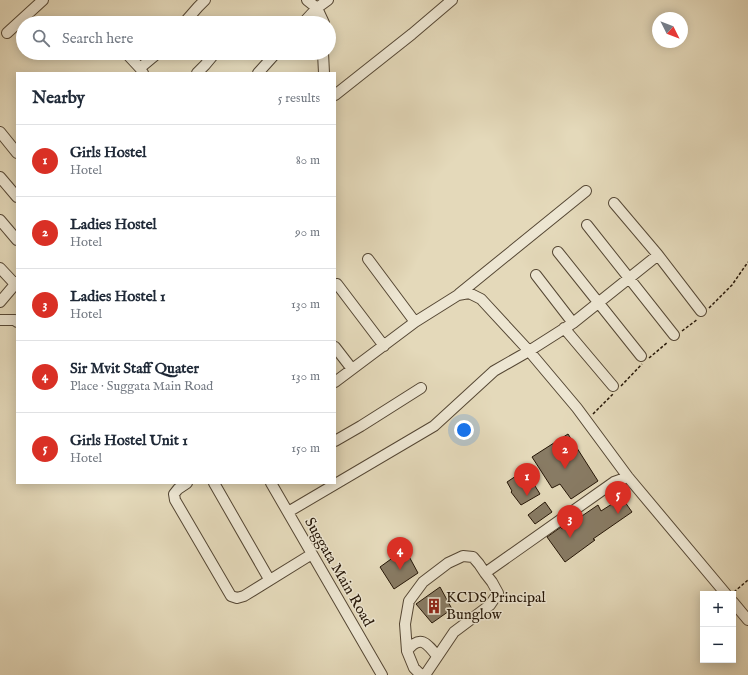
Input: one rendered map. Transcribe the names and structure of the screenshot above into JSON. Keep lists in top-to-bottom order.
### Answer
{
  "streets": {
    "street": ["Suggata Main Road"]
  },
  "places": {
    "building": ["KCDS Principal Bunglow"]
  },
  "north": "bottom right",
  "page": {
    "search": "Search here",
    "heading": ["Nearby", "5 results"],
    "list": [
      {
        "mark": "1",
        "name": "Girls Hostel",
        "note": "Hotel",
        "value": "80 m"
      },
      {
        "mark": "2",
        "name": "Ladies Hostel",
        "note": "Hotel",
        "value": "90 m"
      },
      {
        "mark": "3",
        "name": "Ladies Hostel 1",
        "note": "Hotel",
        "value": "130 m"
      },
      {
        "mark": "4",
        "name": "Sir Mvit Staff Quater",
        "note": "Place · Suggata Main Road",
        "value": "130 m"
      },
      {
        "mark": "5",
        "name": "Girls Hostel Unit 1",
        "note": "Hotel",
        "value": "150 m"
      }
    ],
    "pins": [
      "2",
      "1",
      "5",
      "3",
      "4"
    ],
    "map_buttons": ["+", "−"]
  }
}
